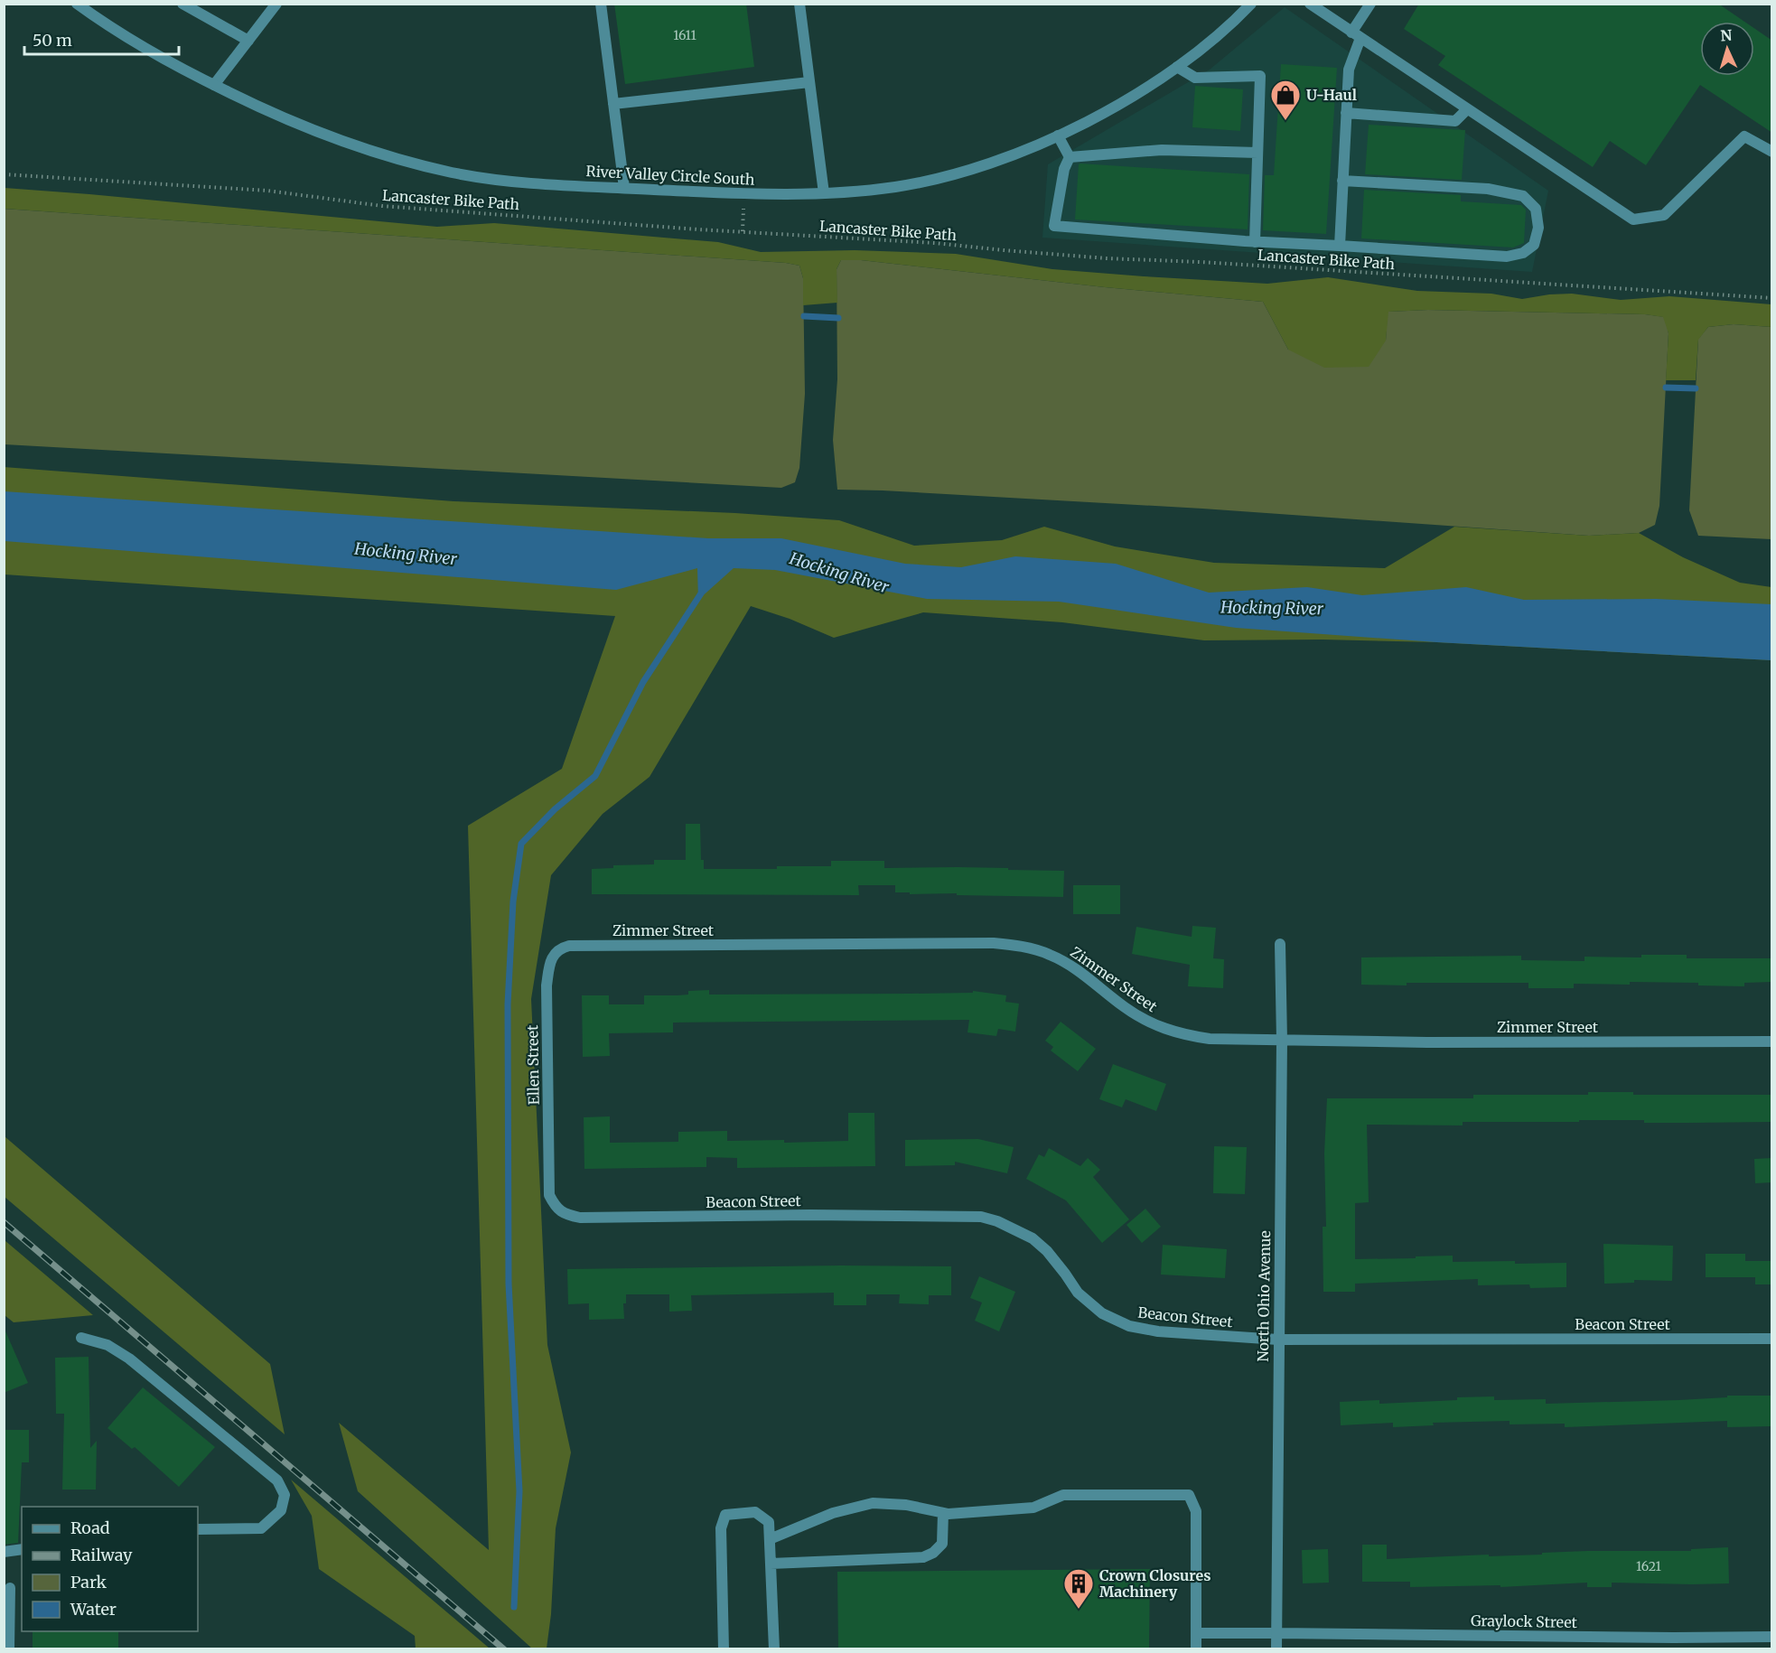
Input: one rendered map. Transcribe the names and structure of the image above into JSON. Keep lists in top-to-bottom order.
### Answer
{
  "streets": {
    "street": [
      "River Valley Circle South",
      "Zimmer Street",
      "Ellen Street",
      "Beacon Street",
      "North Ohio Avenue",
      "Graylock Street"
    ],
    "path": ["Lancaster Bike Path"]
  },
  "crossings": [
    ["Zimmer Street", "Ellen Street"],
    ["Zimmer Street", "North Ohio Avenue"],
    ["Ellen Street", "Beacon Street"],
    ["Beacon Street", "North Ohio Avenue"],
    ["North Ohio Avenue", "Graylock Street"]
  ],
  "water": ["Hocking River"],
  "places": {
    "shop": ["U-Haul"],
    "building": ["Crown Closures Machinery"]
  },
  "house_numbers": ["1611", "1621"],
  "legend": [
    "Road",
    "Railway",
    "Park",
    "Water"
  ],
  "scale_bar": "50 m",
  "north": "top"
}
